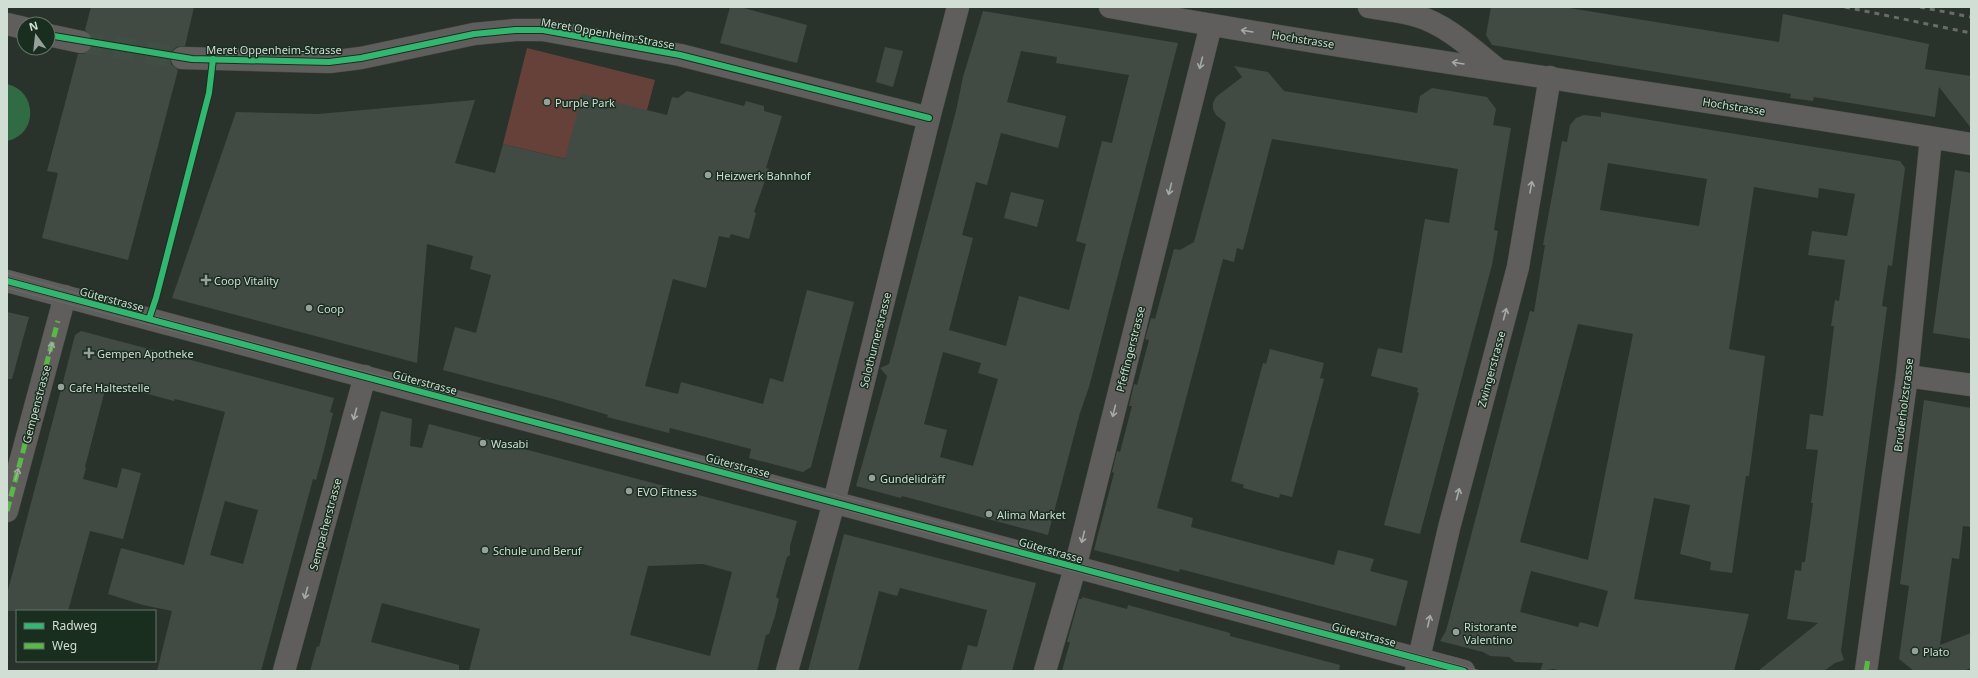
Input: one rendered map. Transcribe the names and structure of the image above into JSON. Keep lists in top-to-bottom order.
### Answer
{
  "streets": {
    "street": [
      "Meret Oppenheim-Strasse",
      "Hochstrasse",
      "Güterstrasse",
      "Solothurnerstrasse",
      "Pfeffingerstrasse",
      "Zwingerstrasse",
      "Gempenstrasse",
      "Bruderholzstrasse",
      "Sempacherstrasse"
    ]
  },
  "crossings": [
    ["Meret Oppenheim-Strasse", "Solothurnerstrasse"],
    ["Hochstrasse", "Pfeffingerstrasse"],
    ["Hochstrasse", "Zwingerstrasse"],
    ["Hochstrasse", "Bruderholzstrasse"],
    ["Güterstrasse", "Solothurnerstrasse"],
    ["Güterstrasse", "Pfeffingerstrasse"],
    ["Güterstrasse", "Zwingerstrasse"],
    ["Güterstrasse", "Gempenstrasse"],
    ["Güterstrasse", "Sempacherstrasse"]
  ],
  "one_way": [
    "Pfeffingerstrasse",
    "Zwingerstrasse",
    "Gempenstrasse",
    "Sempacherstrasse"
  ],
  "places": {
    "other": [
      "Purple Park",
      "Heizwerk Bahnhof",
      "Coop",
      "Cafe Haltestelle",
      "Wasabi",
      "Gundelidräff",
      "EVO Fitness",
      "Alima Market",
      "Schule und Beruf",
      "Ristorante Valentino",
      "Plato"
    ],
    "health": ["Coop Vitality", "Gempen Apotheke"]
  },
  "legend": ["Radweg", "Weg"],
  "north": "top"
}
